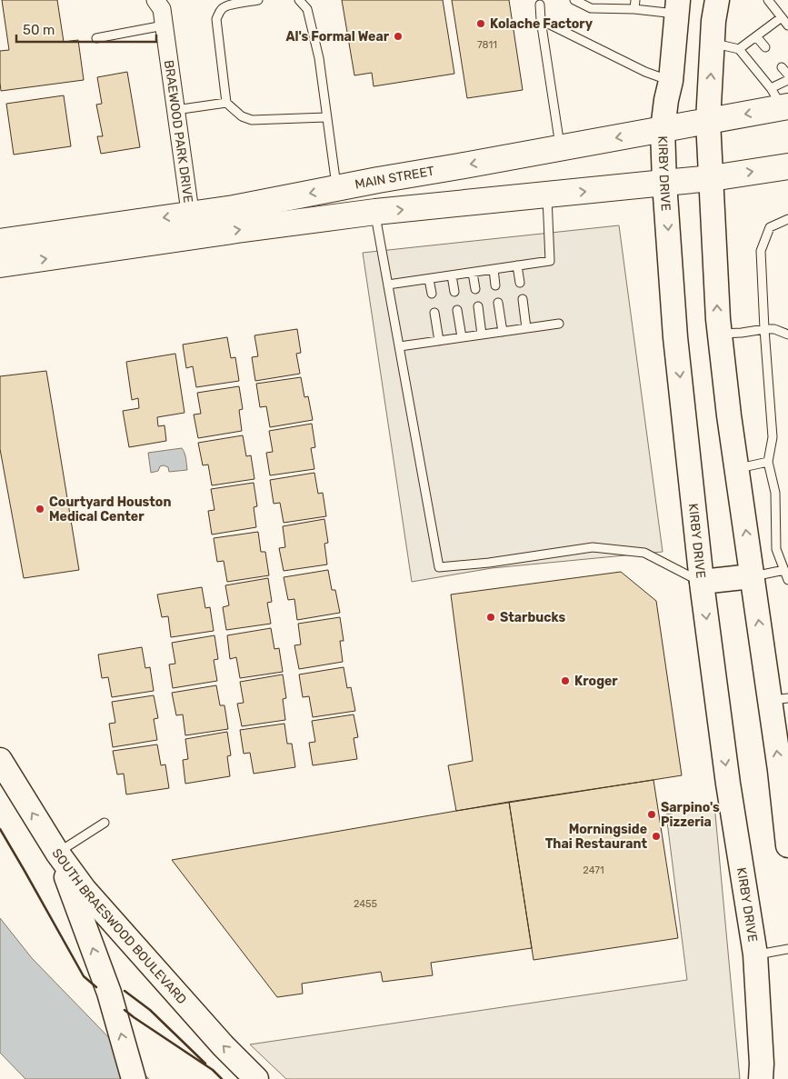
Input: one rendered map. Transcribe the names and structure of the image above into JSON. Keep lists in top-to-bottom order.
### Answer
{
  "streets": {
    "main road": ["KIRBY DRIVE", "MAIN STREET", "SOUTH BRAESWOOD BOULEVARD"],
    "street": ["BRAEWOOD PARK DRIVE"]
  },
  "crossings": [
    ["BRAEWOOD PARK DRIVE", "MAIN STREET"],
    ["KIRBY DRIVE", "MAIN STREET"]
  ],
  "places": [
    "Kolache Factory",
    "Al's Formal Wear",
    "Courtyard Houston Medical Center",
    "Starbucks",
    "Kroger",
    "Sarpino's Pizzeria",
    "Morningside Thai Restaurant"
  ],
  "house_numbers": ["7811", "2471", "2455"],
  "scale_bar": "50 m"
}
